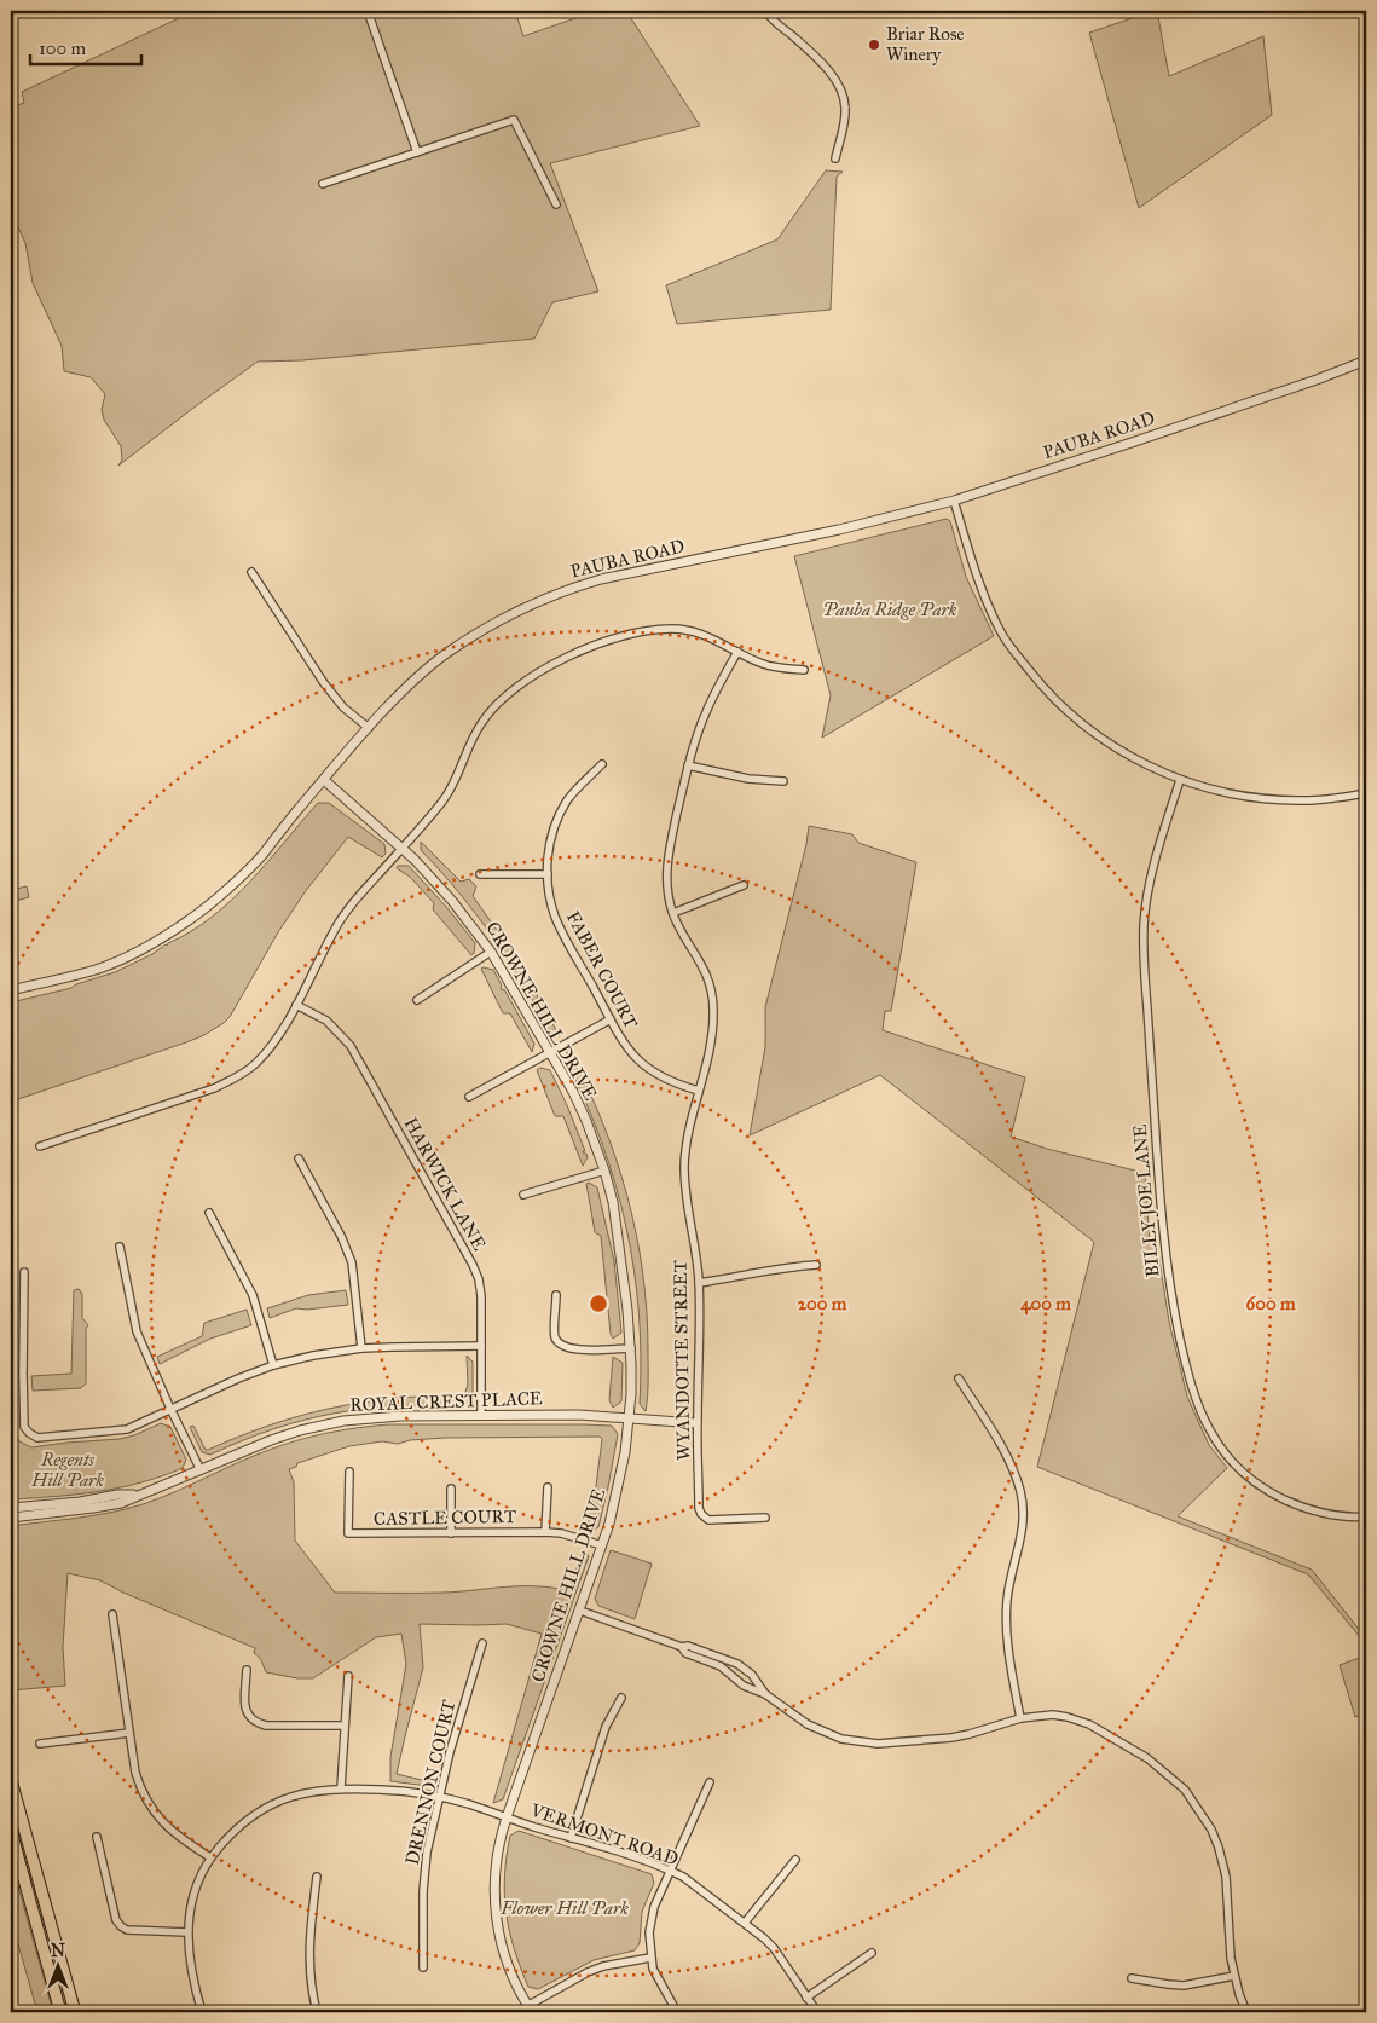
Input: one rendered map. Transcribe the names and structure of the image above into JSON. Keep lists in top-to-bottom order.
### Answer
{
  "streets": {
    "street": [
      "PAUBA ROAD",
      "FABER COURT",
      "CROWNE HILL DRIVE",
      "HARWICK LANE",
      "BILLY JOE LANE",
      "WYANDOTTE STREET",
      "ROYAL CREST PLACE",
      "CASTLE COURT",
      "DRENNON COURT",
      "VERMONT ROAD"
    ]
  },
  "crossings": [
    ["PAUBA ROAD", "CROWNE HILL DRIVE"],
    ["FABER COURT", "WYANDOTTE STREET"],
    ["CROWNE HILL DRIVE", "ROYAL CREST PLACE"],
    ["CROWNE HILL DRIVE", "CASTLE COURT"],
    ["CROWNE HILL DRIVE", "VERMONT ROAD"],
    ["HARWICK LANE", "ROYAL CREST PLACE"],
    ["WYANDOTTE STREET", "ROYAL CREST PLACE"],
    ["DRENNON COURT", "VERMONT ROAD"]
  ],
  "parks": ["Pauba Ridge Park", "Regents Hill Park", "Flower Hill Park"],
  "places": ["Briar Rose Winery"],
  "scale_bar": "100 m",
  "north": "top",
  "rings": ["200 m", "400 m", "600 m"]
}
